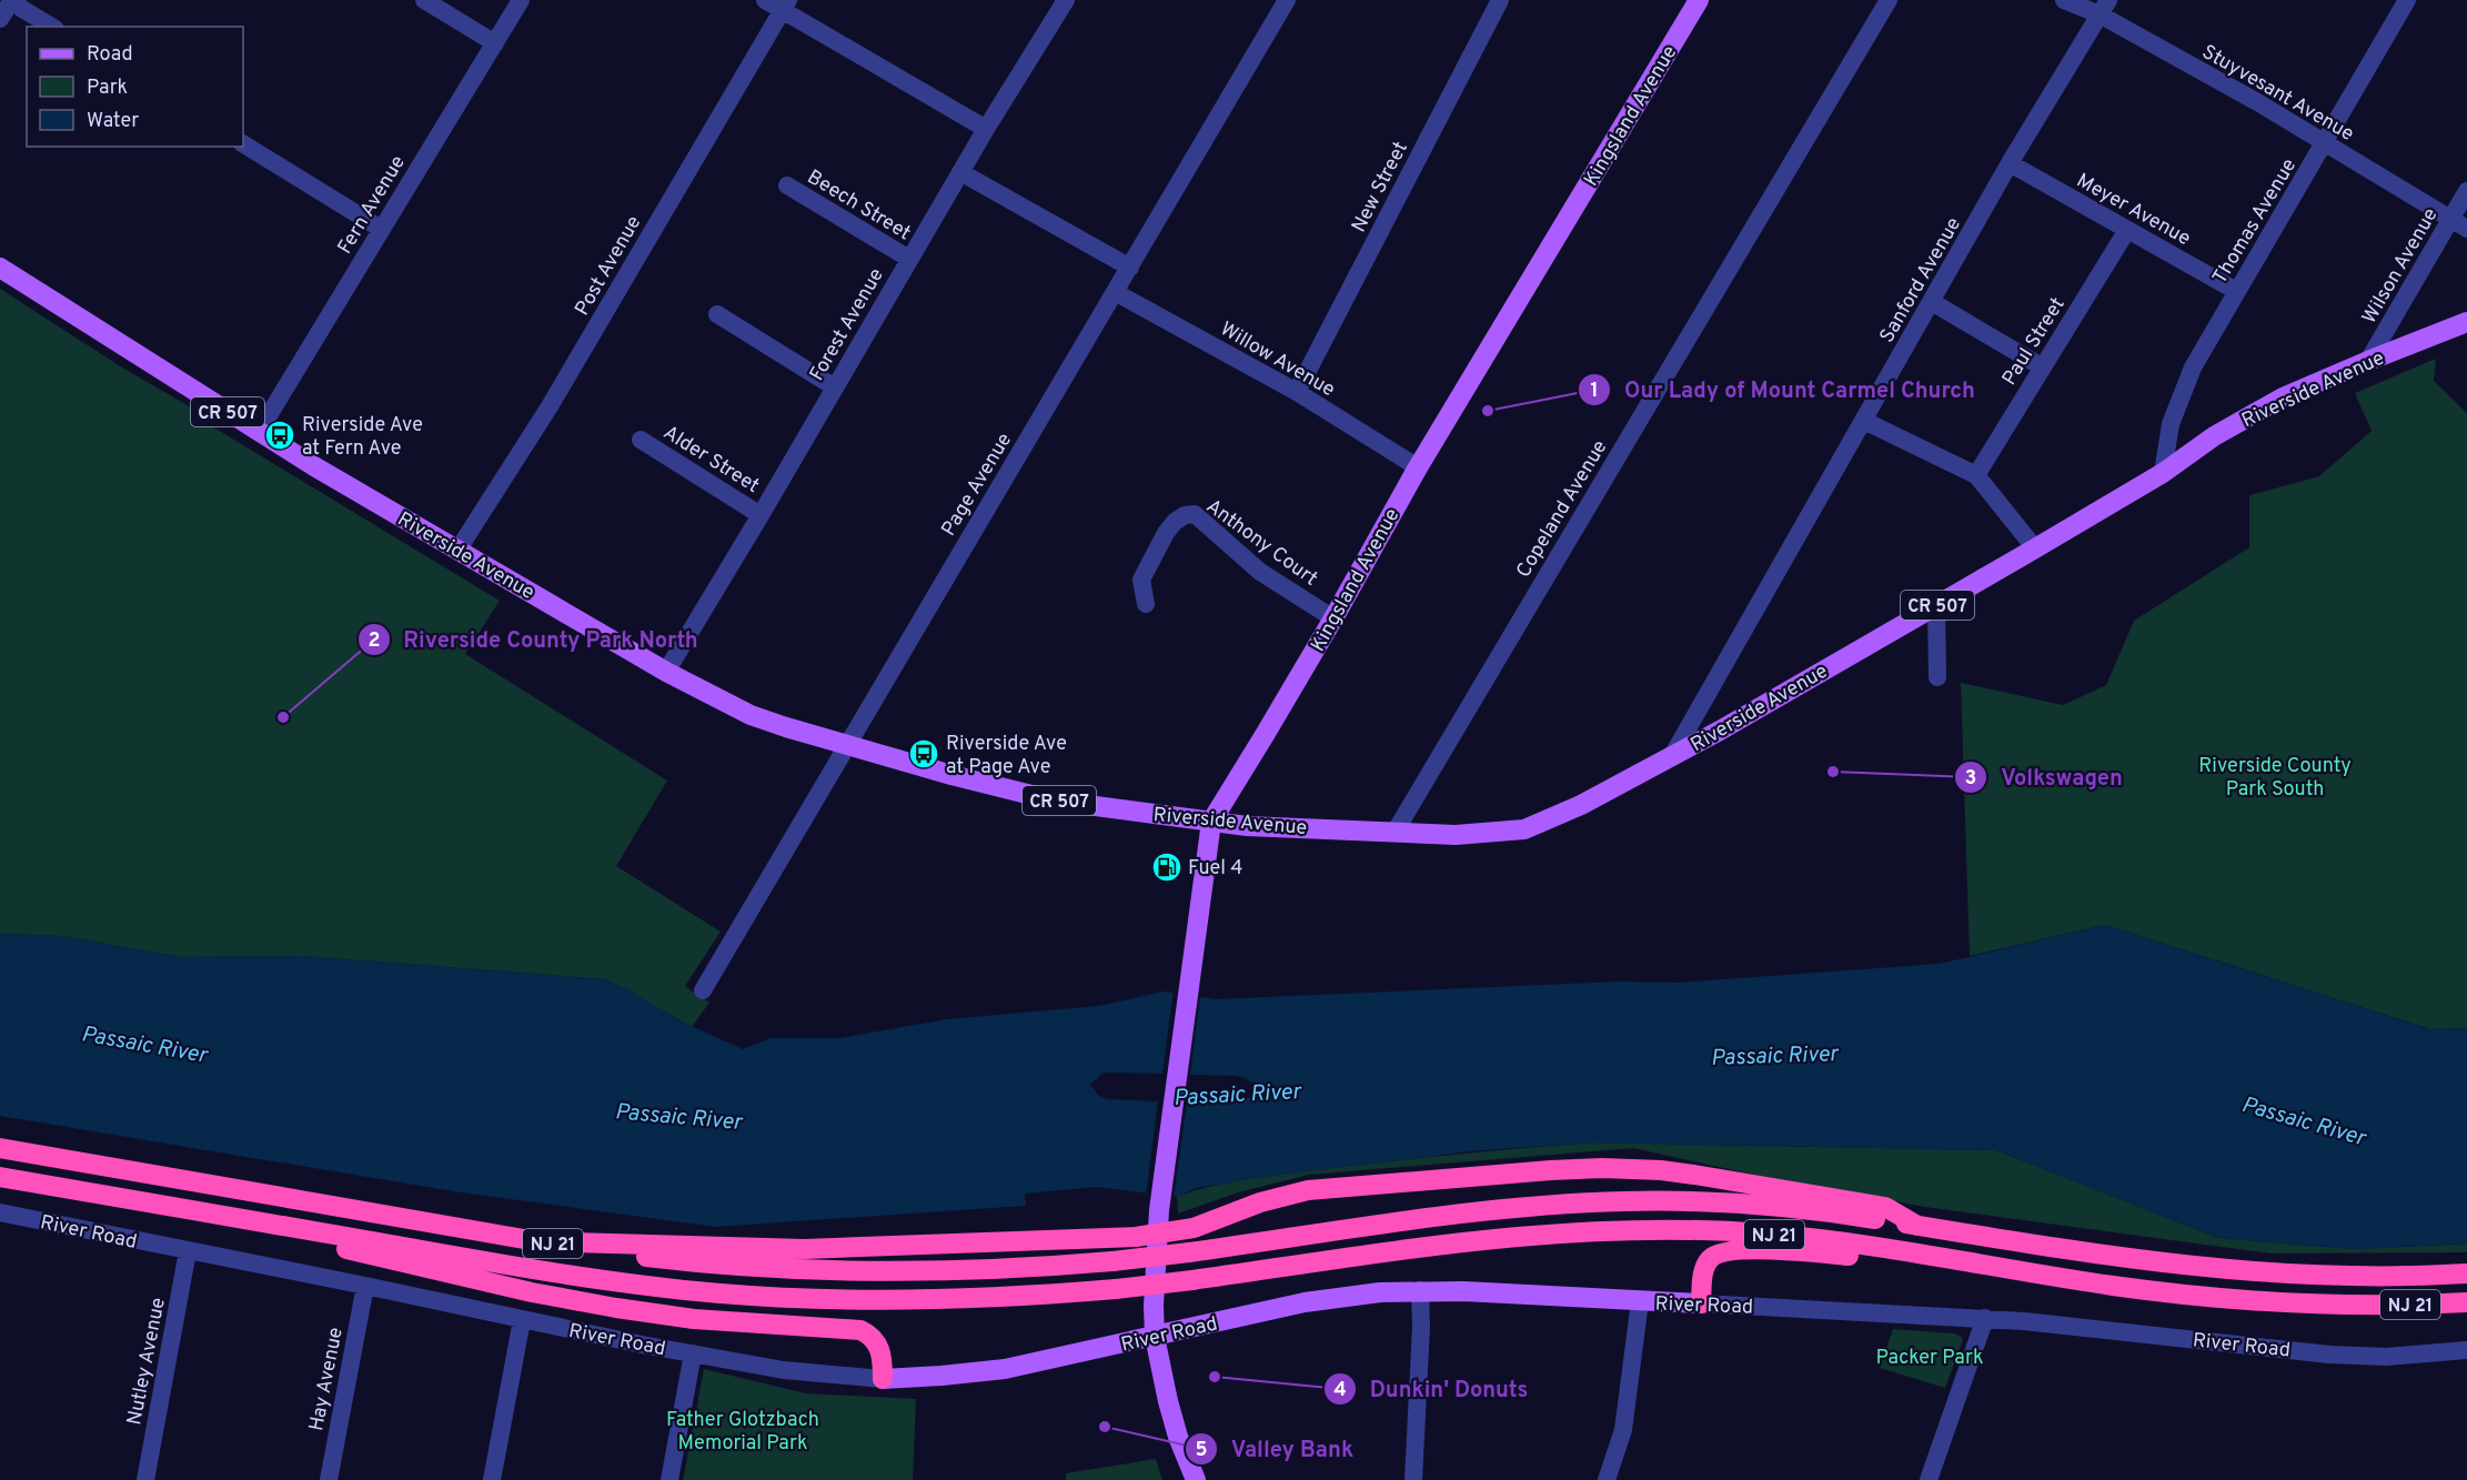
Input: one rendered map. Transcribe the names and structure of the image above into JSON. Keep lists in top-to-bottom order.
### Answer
{
  "streets": {
    "highway": ["NJ 21"],
    "main road": [
      "Kingsland Avenue",
      "Riverside Avenue",
      "CR 507",
      "River Road"
    ],
    "street": [
      "Stuyvesant Avenue",
      "New Street",
      "Fern Avenue",
      "Beech Street",
      "Meyer Avenue",
      "Thomas Avenue",
      "Post Avenue",
      "Wilson Avenue",
      "Sanford Avenue",
      "Forest Avenue",
      "Paul Street",
      "Willow Avenue",
      "Alder Street",
      "Page Avenue",
      "Copeland Avenue",
      "Anthony Court",
      "Nutley Avenue",
      "Hay Avenue"
    ]
  },
  "crossings": [
    ["Stuyvesant Avenue", "Thomas Avenue"],
    ["Stuyvesant Avenue", "Wilson Avenue"],
    ["Stuyvesant Avenue", "Sanford Avenue"],
    ["Kingsland Avenue", "Willow Avenue"],
    ["Kingsland Avenue", "Riverside Avenue"],
    ["Kingsland Avenue", "Anthony Court"],
    ["Kingsland Avenue", "River Road"],
    ["New Street", "Willow Avenue"],
    ["Fern Avenue", "Riverside Avenue"],
    ["Beech Street", "Forest Avenue"],
    ["Meyer Avenue", "Thomas Avenue"],
    ["Meyer Avenue", "Sanford Avenue"],
    ["Meyer Avenue", "Paul Street"],
    ["Thomas Avenue", "Riverside Avenue"],
    ["Post Avenue", "Riverside Avenue"],
    ["Wilson Avenue", "Riverside Avenue"],
    ["Sanford Avenue", "Riverside Avenue"],
    ["Forest Avenue", "Riverside Avenue"],
    ["Forest Avenue", "Alder Street"],
    ["Willow Avenue", "Page Avenue"],
    ["Riverside Avenue", "Page Avenue"],
    ["Riverside Avenue", "Copeland Avenue"],
    ["River Road", "Nutley Avenue"],
    ["River Road", "Hay Avenue"]
  ],
  "water": ["Passaic River"],
  "parks": ["Riverside County Park South", "Packer Park", "Father Glotzbach Memorial Park"],
  "places": {
    "other": [
      "Our Lady of Mount Carmel Church",
      "Riverside County Park North",
      "Volkswagen",
      "Dunkin' Donuts",
      "Valley Bank"
    ],
    "bus stop": ["Riverside Ave at Fern Ave", "Riverside Ave at Page Ave"],
    "fuel station": ["Fuel 4"]
  },
  "legend": ["Road", "Park", "Water"]
}
